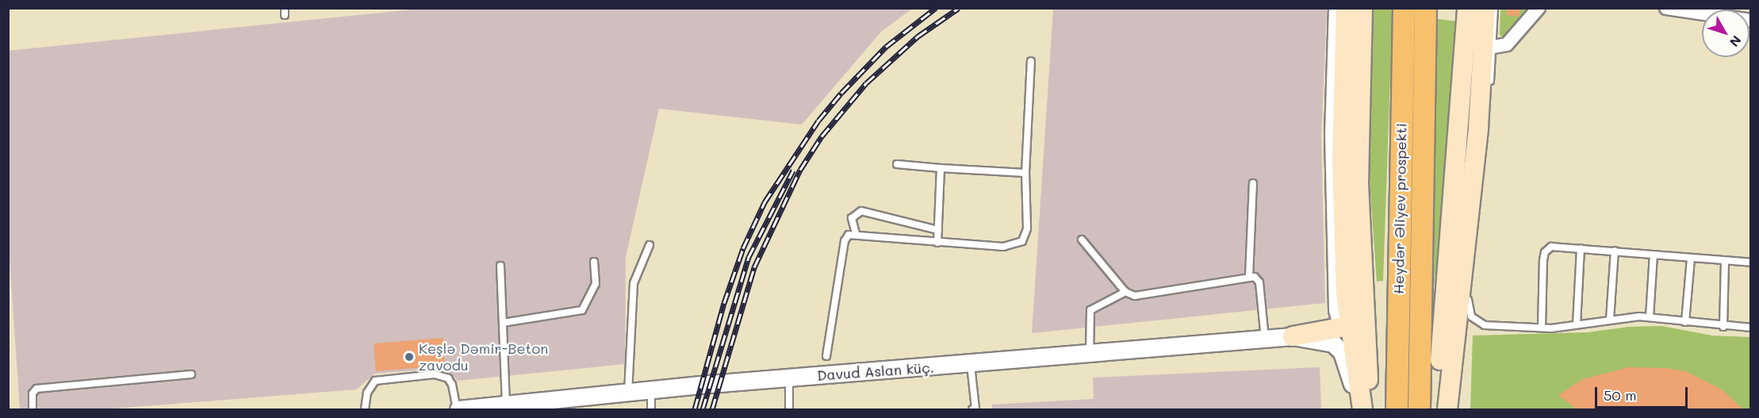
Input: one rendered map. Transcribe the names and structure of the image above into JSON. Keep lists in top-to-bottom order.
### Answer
{
  "streets": {
    "highway": ["Heydər Əliyev prospekti"],
    "street": ["Davud Aslan küç."]
  },
  "places": ["Keşlə Dəmir-Beton zavodu"],
  "scale_bar": "50 m",
  "north": "bottom right"
}
